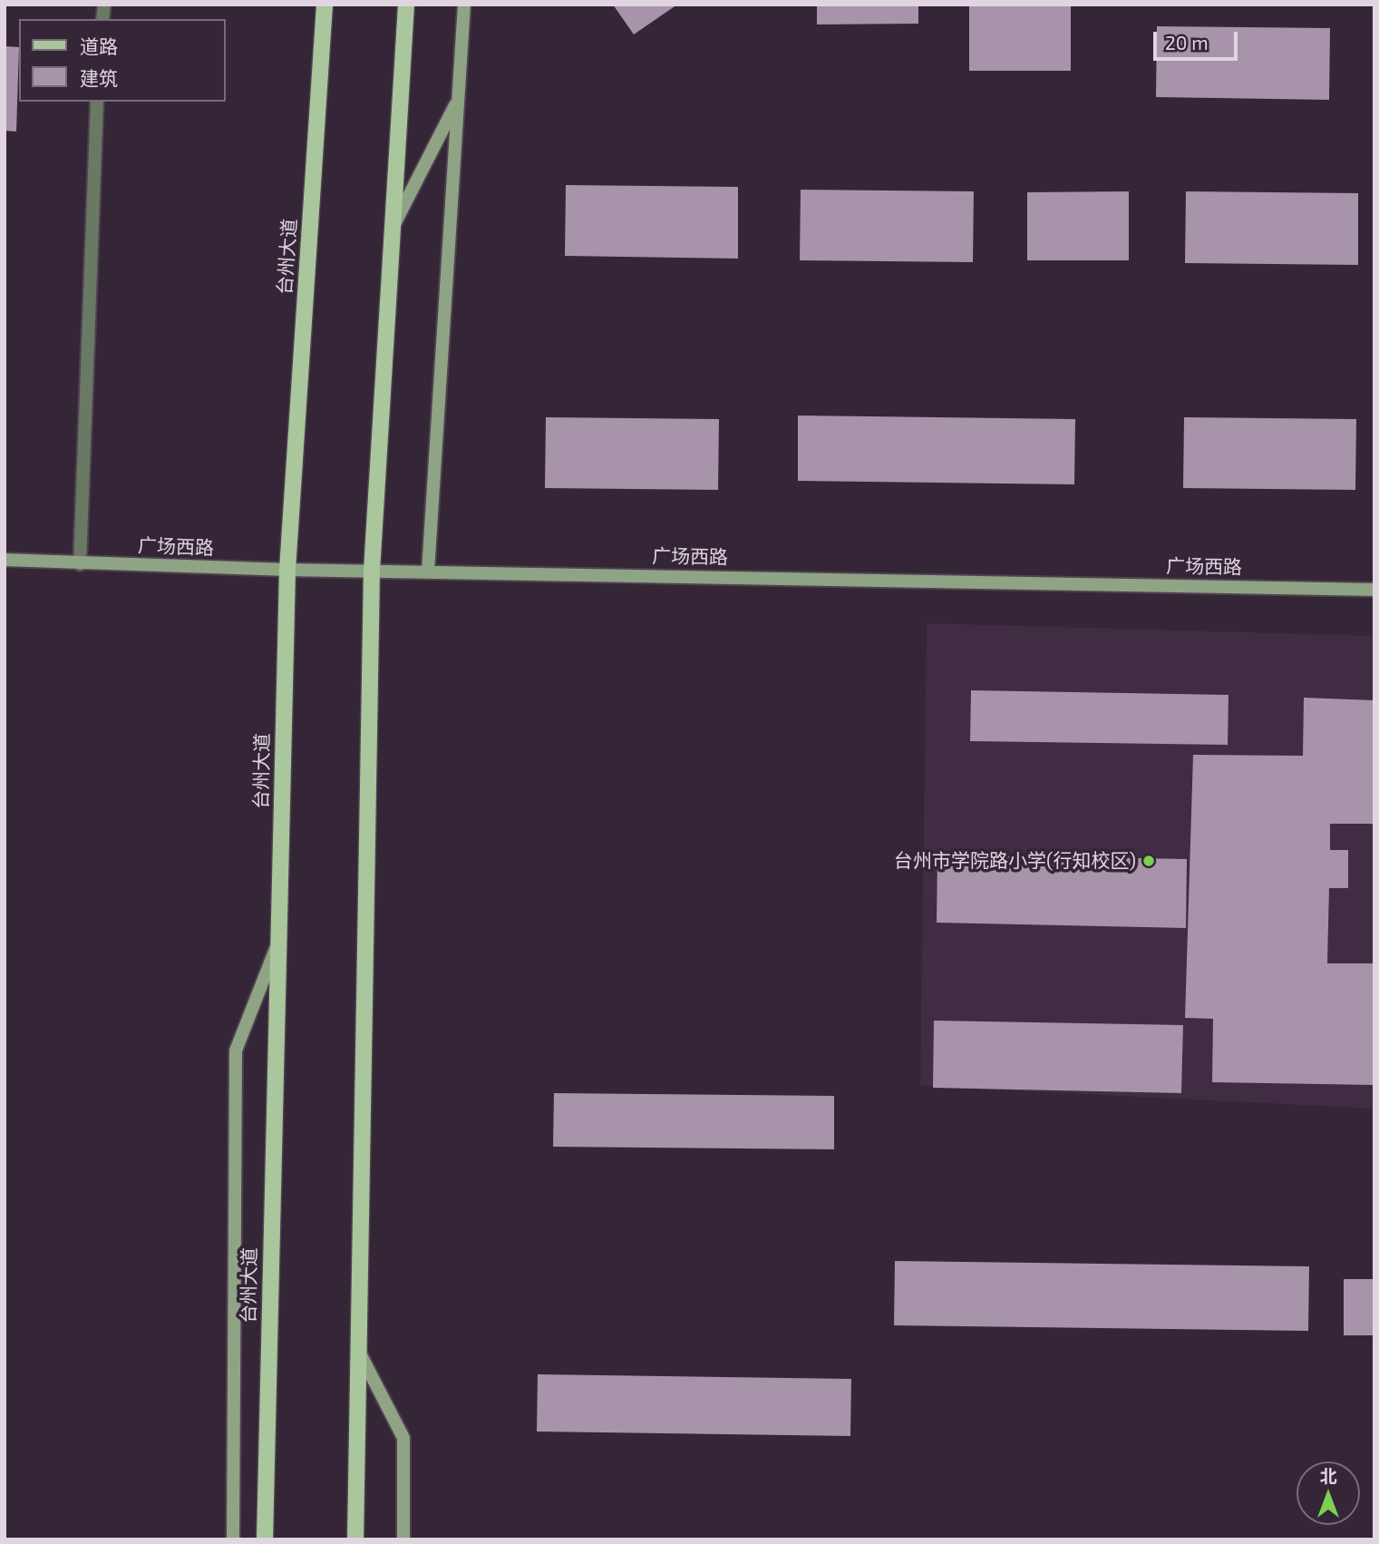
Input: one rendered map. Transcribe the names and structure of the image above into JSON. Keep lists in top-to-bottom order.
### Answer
{
  "streets": {
    "main road": ["台州大道", "广场西路"]
  },
  "crossings": [
    ["台州大道", "广场西路"]
  ],
  "places": ["台州市学院路小学(行知校区)"],
  "legend": ["道路", "建筑"],
  "scale_bar": "20 m",
  "north": "top"
}
